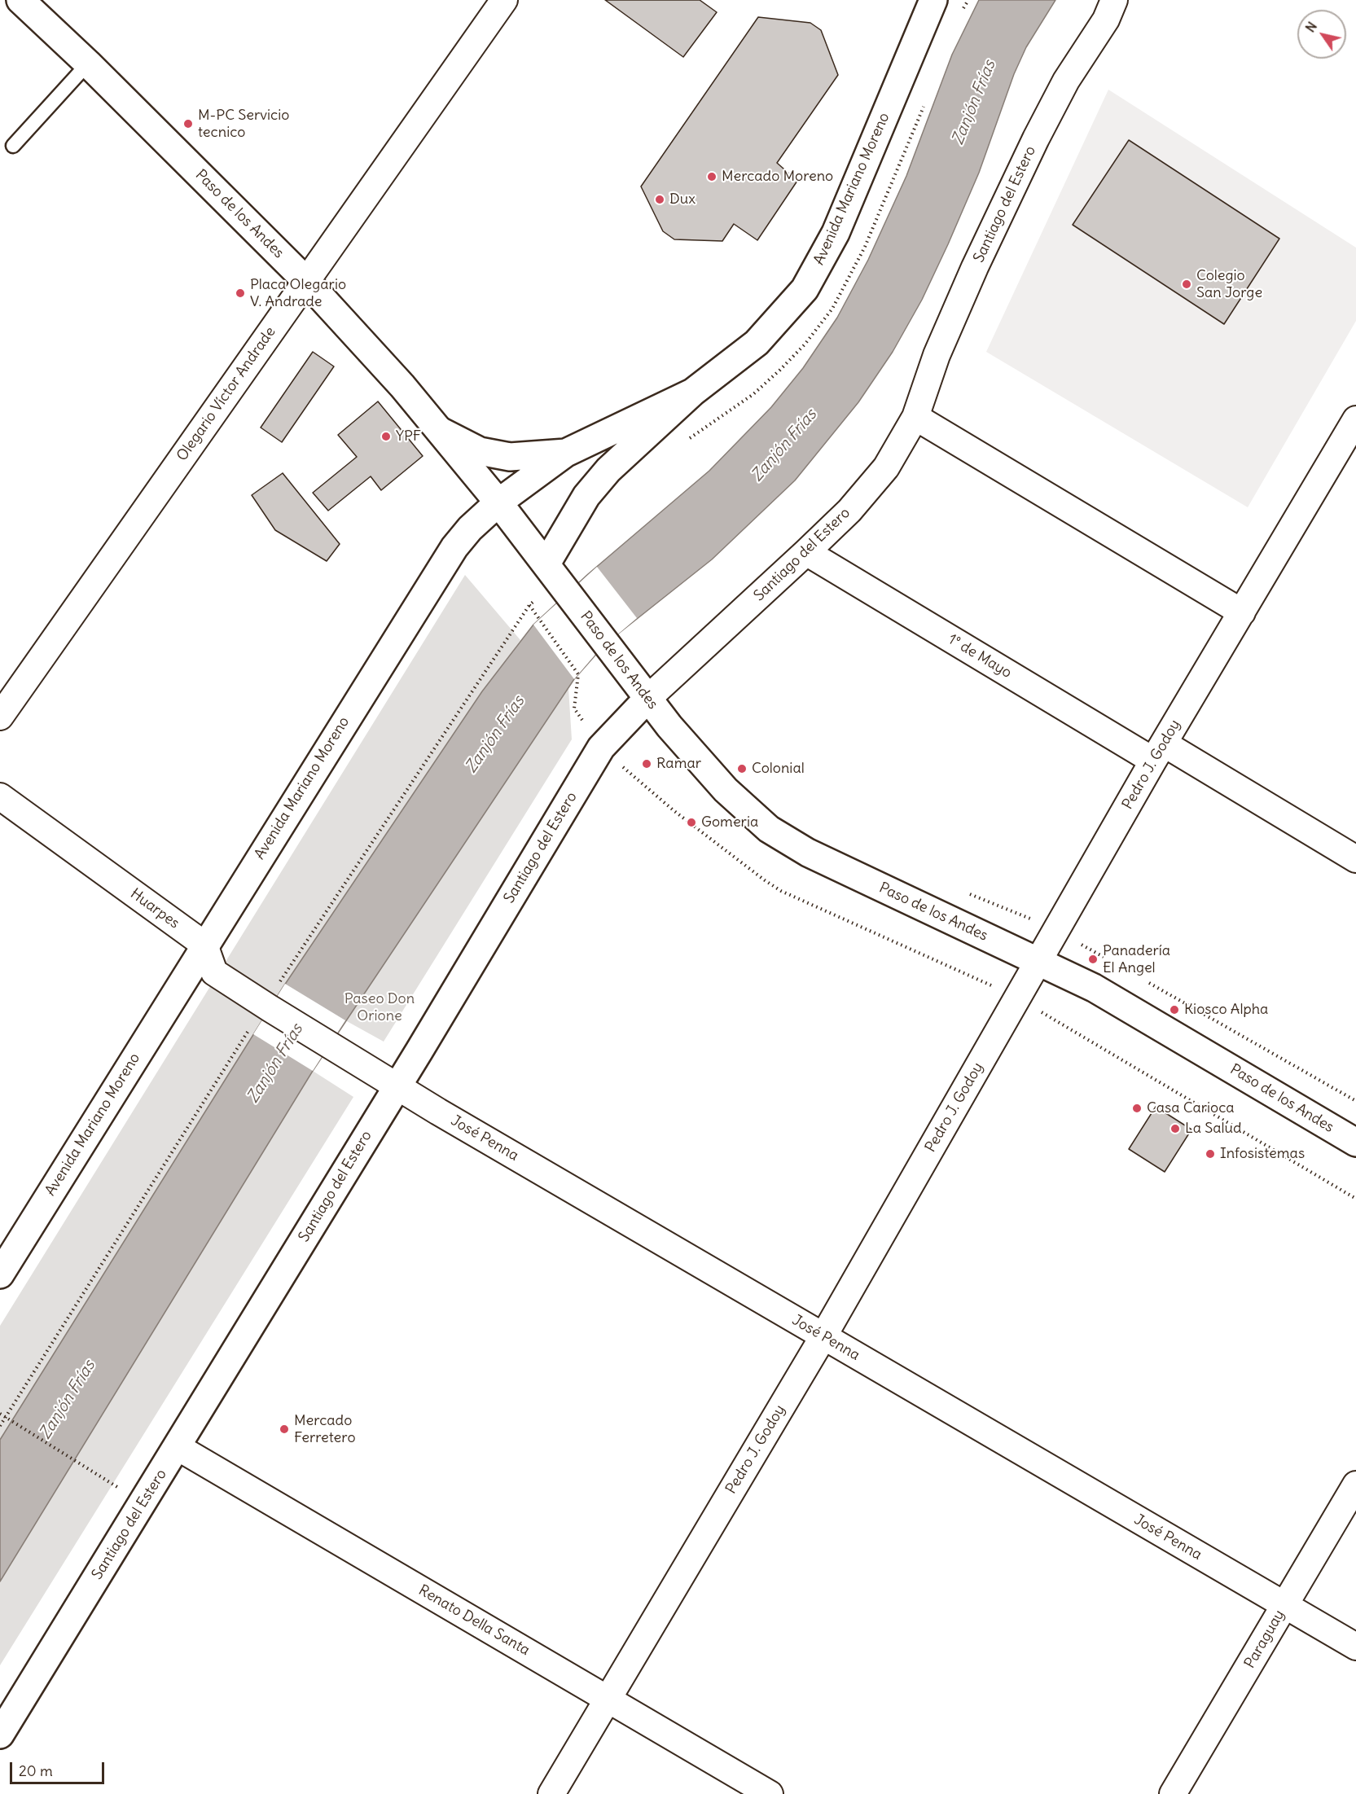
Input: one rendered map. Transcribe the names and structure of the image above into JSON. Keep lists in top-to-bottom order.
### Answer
{
  "streets": {
    "main road": ["Avenida Mariano Moreno", "Santiago del Estero", "Paso de los Andes"],
    "street": [
      "Olegario Víctor Andrade",
      "1° de Mayo",
      "Pedro J. Godoy",
      "Huarpes",
      "José Penna",
      "Renato Della Santa",
      "Paraguay"
    ]
  },
  "crossings": [
    ["Avenida Mariano Moreno", "Paso de los Andes"],
    ["Avenida Mariano Moreno", "Huarpes"],
    ["Avenida Mariano Moreno", "José Penna"],
    ["Santiago del Estero", "Paso de los Andes"],
    ["Santiago del Estero", "1° de Mayo"],
    ["Santiago del Estero", "José Penna"],
    ["Santiago del Estero", "Renato Della Santa"],
    ["Paso de los Andes", "Olegario Víctor Andrade"],
    ["Paso de los Andes", "Pedro J. Godoy"],
    ["1° de Mayo", "Pedro J. Godoy"],
    ["Pedro J. Godoy", "José Penna"],
    ["Pedro J. Godoy", "Renato Della Santa"],
    ["Huarpes", "José Penna"],
    ["José Penna", "Paraguay"]
  ],
  "water": ["Zanjón Frías"],
  "parks": ["Paseo Don Orione"],
  "places": [
    "M-PC Servicio tecnico",
    "Mercado Moreno",
    "Dux",
    "Colegio San Jorge",
    "Placa Olegario V. Andrade",
    "YPF",
    "Ramar",
    "Colonial",
    "Gomeria",
    "Panadería El Angel",
    "Kiosco Alpha",
    "Casa Carioca",
    "La Salud",
    "Infosistemas",
    "Mercado Ferretero"
  ],
  "scale_bar": "20 m",
  "north": "top left"
}
